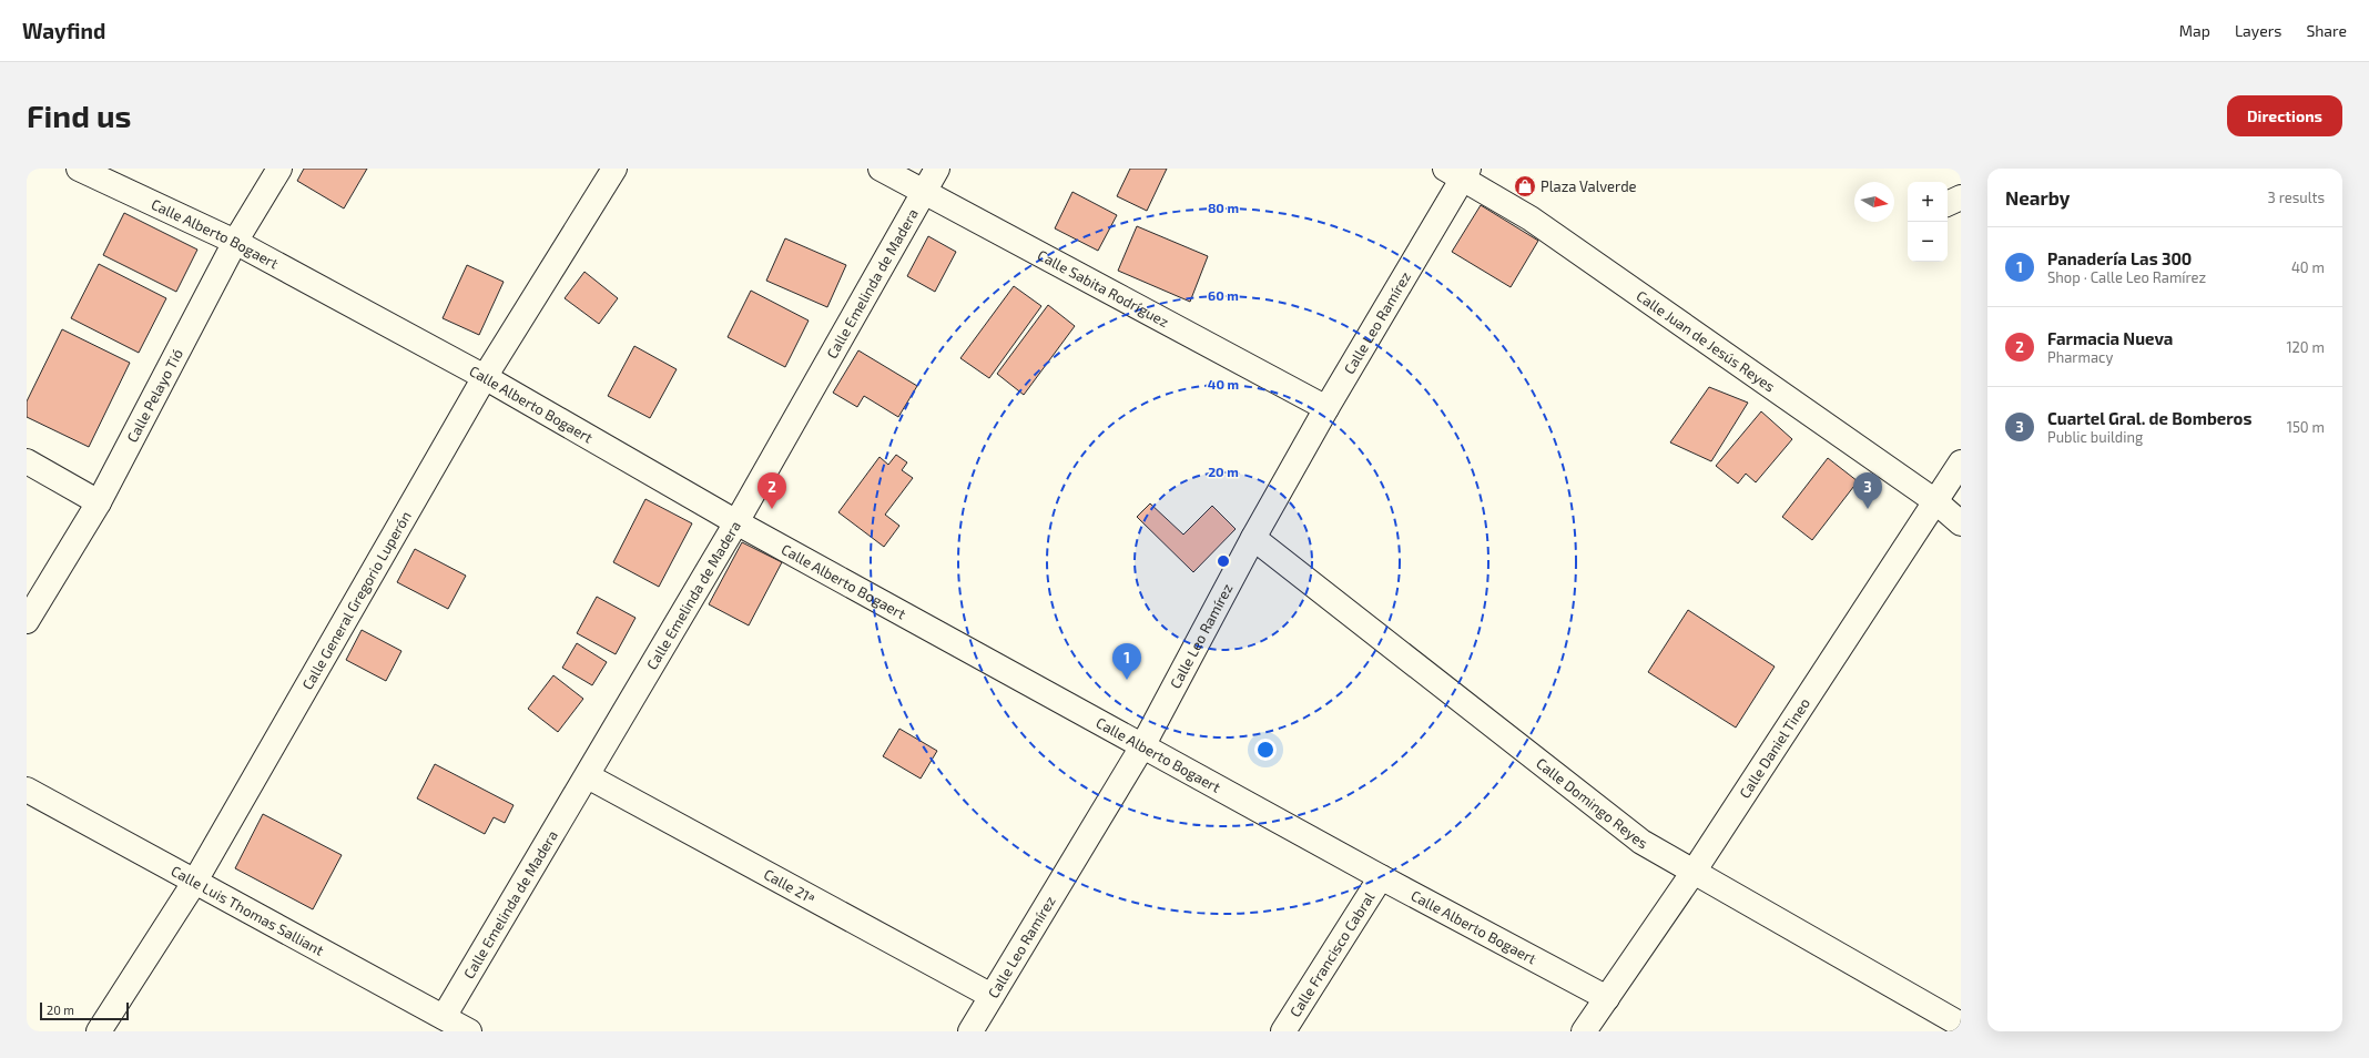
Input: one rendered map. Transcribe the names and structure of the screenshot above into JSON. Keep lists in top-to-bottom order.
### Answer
{
  "streets": {
    "street": [
      "Calle Alberto Bogaert",
      "Calle Emelinda de Madera",
      "Calle Sabita Rodríguez",
      "Calle Leo Ramírez",
      "Calle Juan de Jesús Reyes",
      "Calle Pelayo Tió",
      "Calle General Gregorio Luperón",
      "Calle Daniel Tineo",
      "Calle Domingo Reyes",
      "Calle 21ª",
      "Calle Luis Thomas Salliant",
      "Calle Francisco Cabral"
    ]
  },
  "crossings": [
    ["Calle Alberto Bogaert", "Calle Emelinda de Madera"],
    ["Calle Alberto Bogaert", "Calle Leo Ramírez"],
    ["Calle Alberto Bogaert", "Calle Pelayo Tió"],
    ["Calle Alberto Bogaert", "Calle General Gregorio Luperón"],
    ["Calle Alberto Bogaert", "Calle Daniel Tineo"],
    ["Calle Alberto Bogaert", "Calle Francisco Cabral"],
    ["Calle Emelinda de Madera", "Calle Sabita Rodríguez"],
    ["Calle Emelinda de Madera", "Calle 21ª"],
    ["Calle Emelinda de Madera", "Calle Luis Thomas Salliant"],
    ["Calle Sabita Rodríguez", "Calle Leo Ramírez"],
    ["Calle Leo Ramírez", "Calle Juan de Jesús Reyes"],
    ["Calle Leo Ramírez", "Calle Domingo Reyes"],
    ["Calle Leo Ramírez", "Calle 21ª"],
    ["Calle Juan de Jesús Reyes", "Calle Daniel Tineo"],
    ["Calle General Gregorio Luperón", "Calle Luis Thomas Salliant"],
    ["Calle Daniel Tineo", "Calle Domingo Reyes"]
  ],
  "places": {
    "shop": ["Plaza Valverde"]
  },
  "scale_bar": "20 m",
  "north": "right",
  "page": {
    "header": "Wayfind",
    "nav": ["Map", "Layers", "Share"],
    "buttons": "Directions",
    "title": "Find us",
    "heading": ["Nearby", "3 results"],
    "map_buttons": ["+", "−"],
    "list": [
      {
        "mark": "1",
        "name": "Panadería Las 300",
        "note": "Shop · Calle Leo Ramírez",
        "value": "40 m"
      },
      {
        "mark": "2",
        "name": "Farmacia Nueva",
        "note": "Pharmacy",
        "value": "120 m"
      },
      {
        "mark": "3",
        "name": "Cuartel Gral. de Bomberos",
        "note": "Public building",
        "value": "150 m"
      }
    ],
    "pins": ["2", "3", "1"],
    "scale": "20 m"
  },
  "rings": [
    "80 m",
    "60 m",
    "40 m",
    "20 m"
  ]
}
